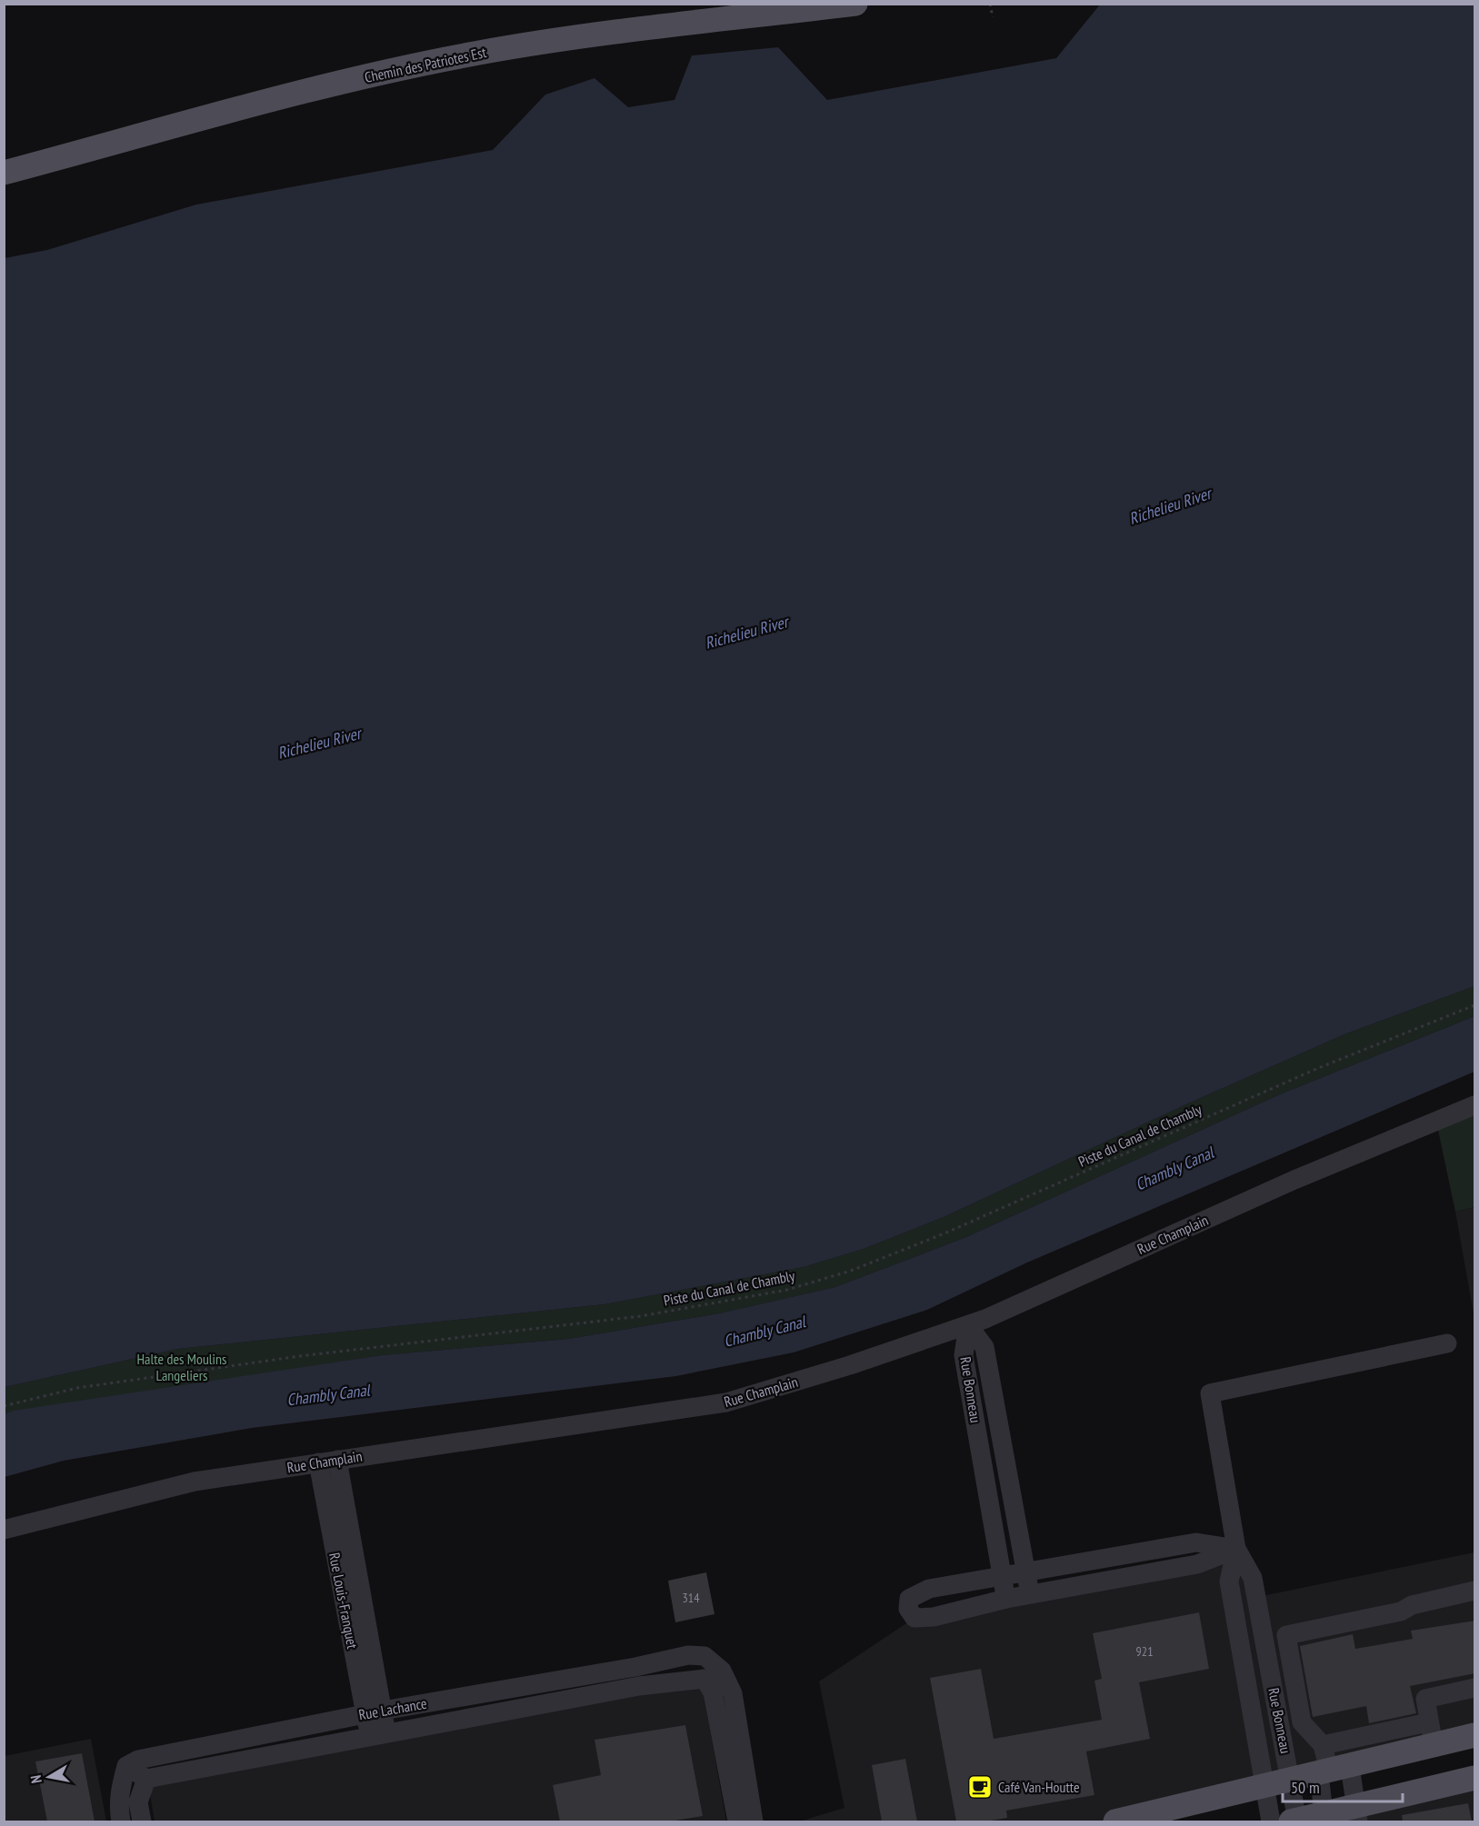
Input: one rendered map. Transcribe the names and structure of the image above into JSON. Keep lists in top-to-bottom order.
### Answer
{
  "streets": {
    "main road": ["Chemin des Patriotes Est"],
    "street": [
      "Rue Champlain",
      "Rue Bonneau",
      "Rue Louis-Franquet",
      "Rue Lachance"
    ],
    "path": ["Piste du Canal de Chambly"]
  },
  "crossings": [
    ["Rue Champlain", "Rue Bonneau"],
    ["Rue Champlain", "Rue Louis-Franquet"],
    ["Rue Louis-Franquet", "Rue Lachance"]
  ],
  "water": ["Richelieu River", "Chambly Canal"],
  "parks": ["Halte des Moulins Langeliers"],
  "places": {
    "cafe": ["Café Van-Houtte"]
  },
  "house_numbers": ["314", "921"],
  "scale_bar": "50 m",
  "north": "left"
}
